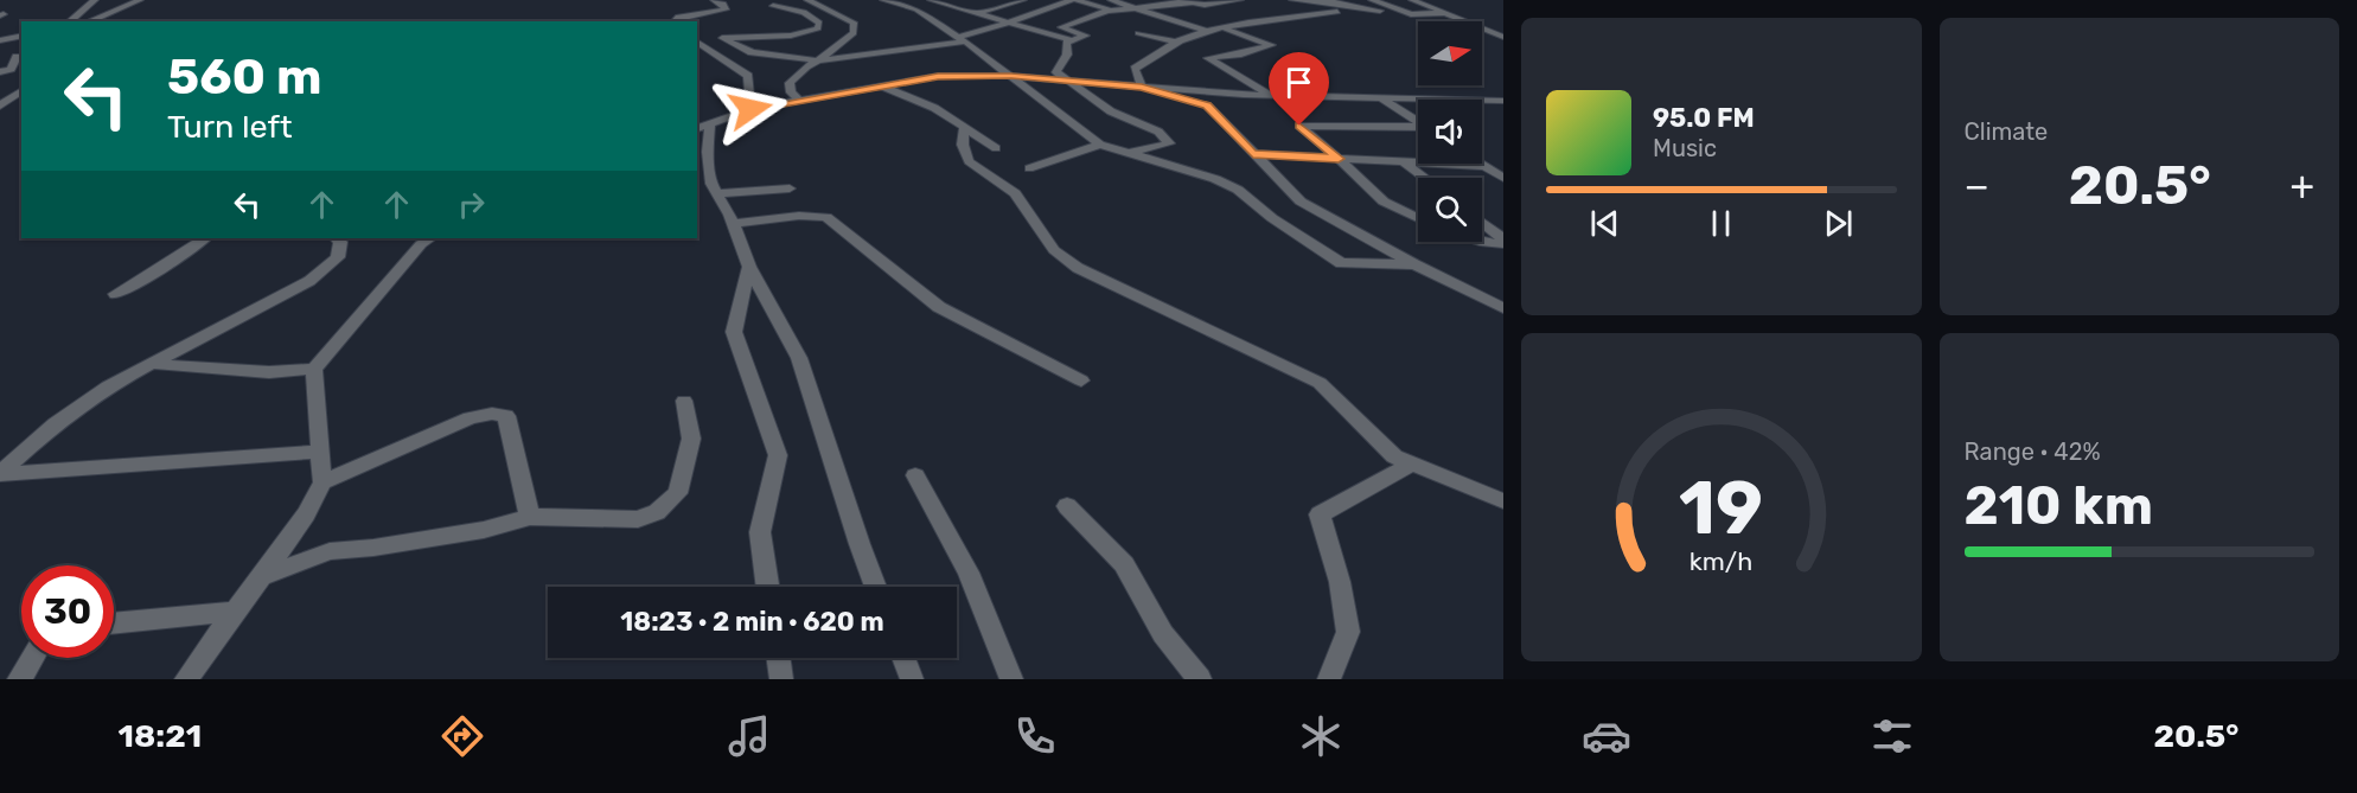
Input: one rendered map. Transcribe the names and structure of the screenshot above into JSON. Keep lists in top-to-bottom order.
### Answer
{
  "north": "right",
  "page": {
    "tile": [
      "Climate",
      ["Range · 42%", "210 km"]
    ],
    "turn": ["560 m", "Turn left"],
    "song": ["95.0 FM", "Music"],
    "heat": ["−", "20.5°", "+"],
    "limit": "30",
    "trip": "18:23 · 2 min · 620 m",
    "tabs": ["18:21", "20.5°"],
    "gauge": ["19", "km/h"]
  }
}
